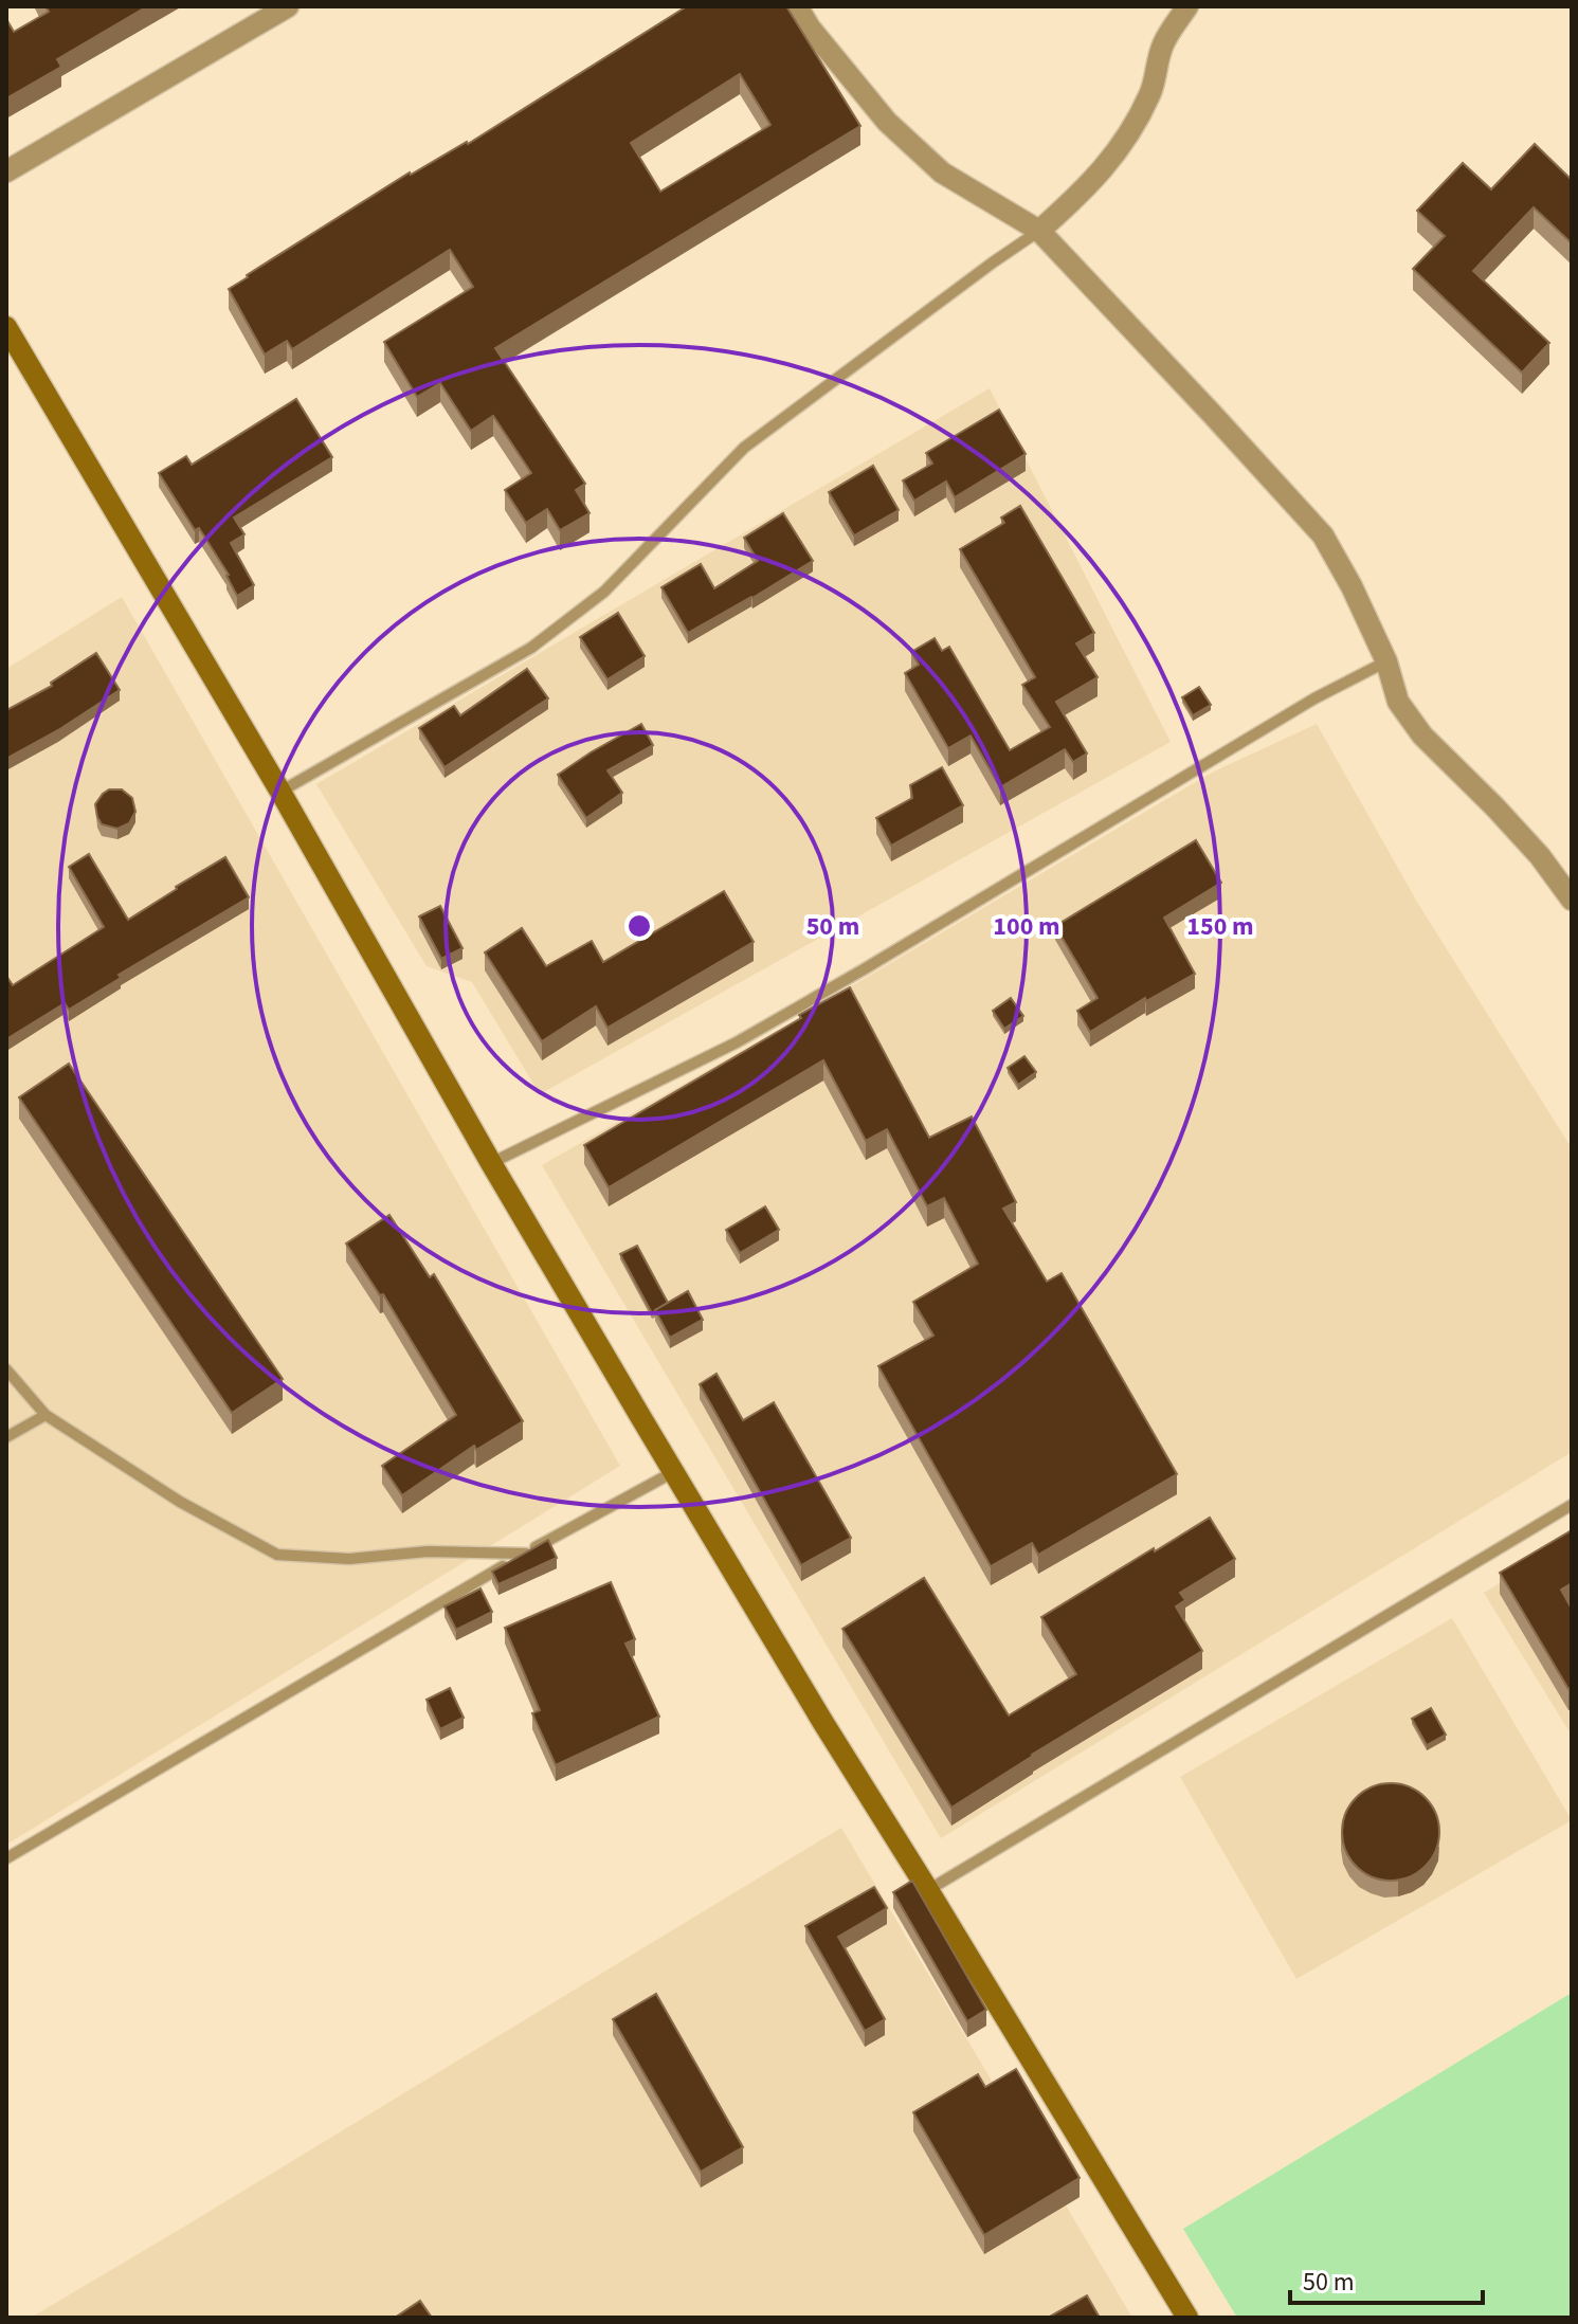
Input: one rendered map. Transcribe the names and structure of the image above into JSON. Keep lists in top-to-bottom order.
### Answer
{
  "scale_bar": "50 m",
  "rings": ["50 m", "100 m", "150 m"]
}
